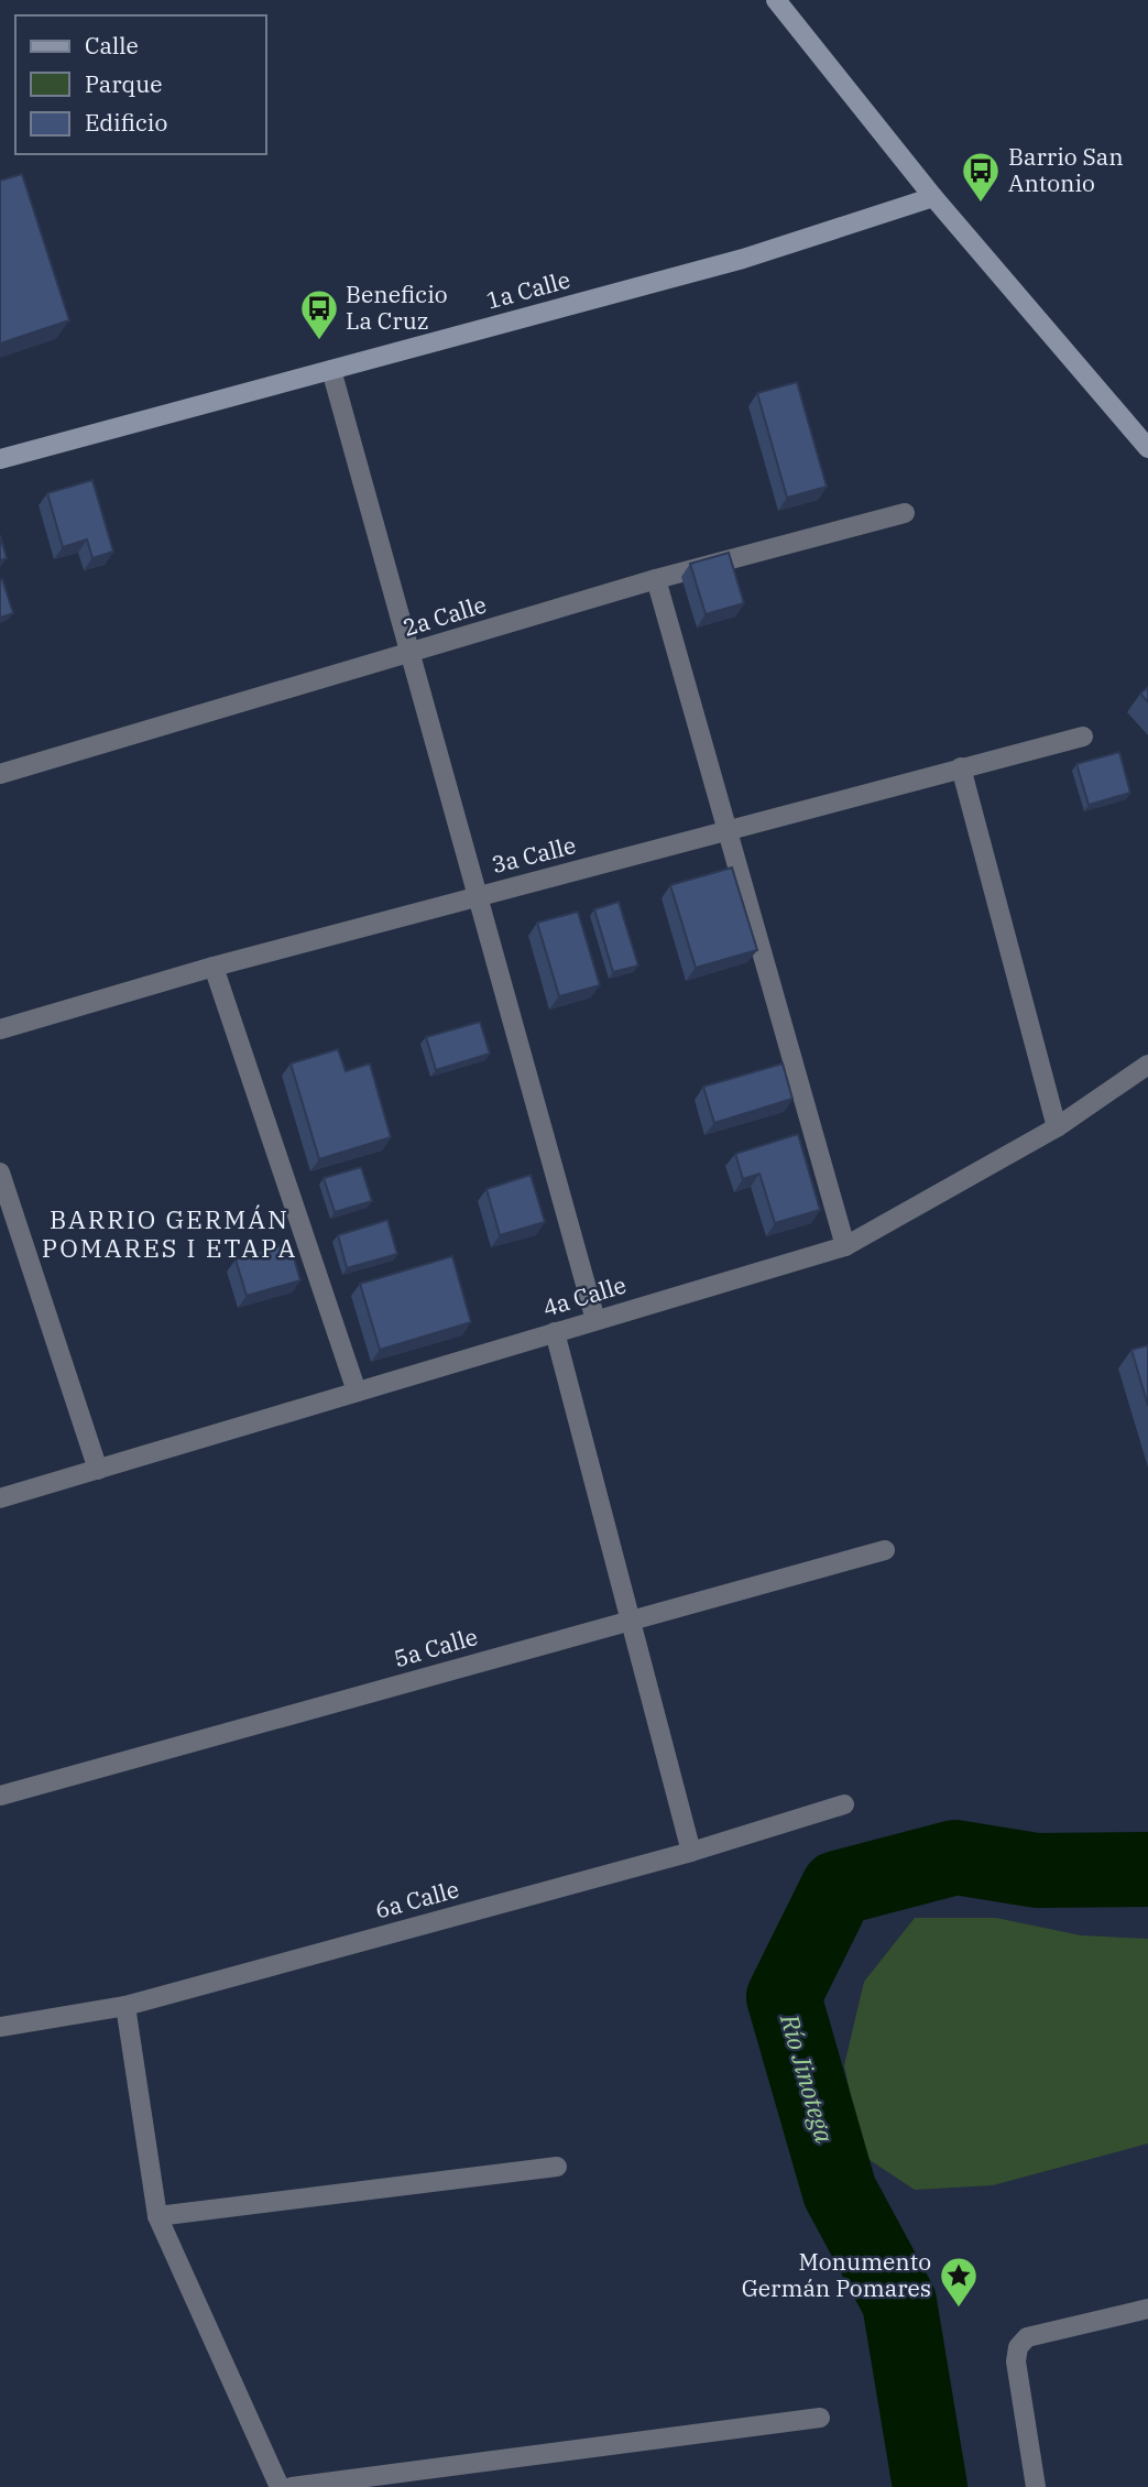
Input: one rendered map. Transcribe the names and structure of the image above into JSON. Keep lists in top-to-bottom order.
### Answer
{
  "streets": {
    "street": [
      "1a Calle",
      "2a Calle",
      "3a Calle",
      "4a Calle",
      "5a Calle",
      "6a Calle"
    ]
  },
  "districts": ["BARRIO GERMÁN POMARES I ETAPA"],
  "water": ["Río Jinotega"],
  "places": {
    "bus stop": ["Barrio San Antonio", "Beneficio La Cruz"],
    "place": ["Monumento Germán Pomares"]
  },
  "legend": ["Calle", "Parque", "Edificio"]
}
